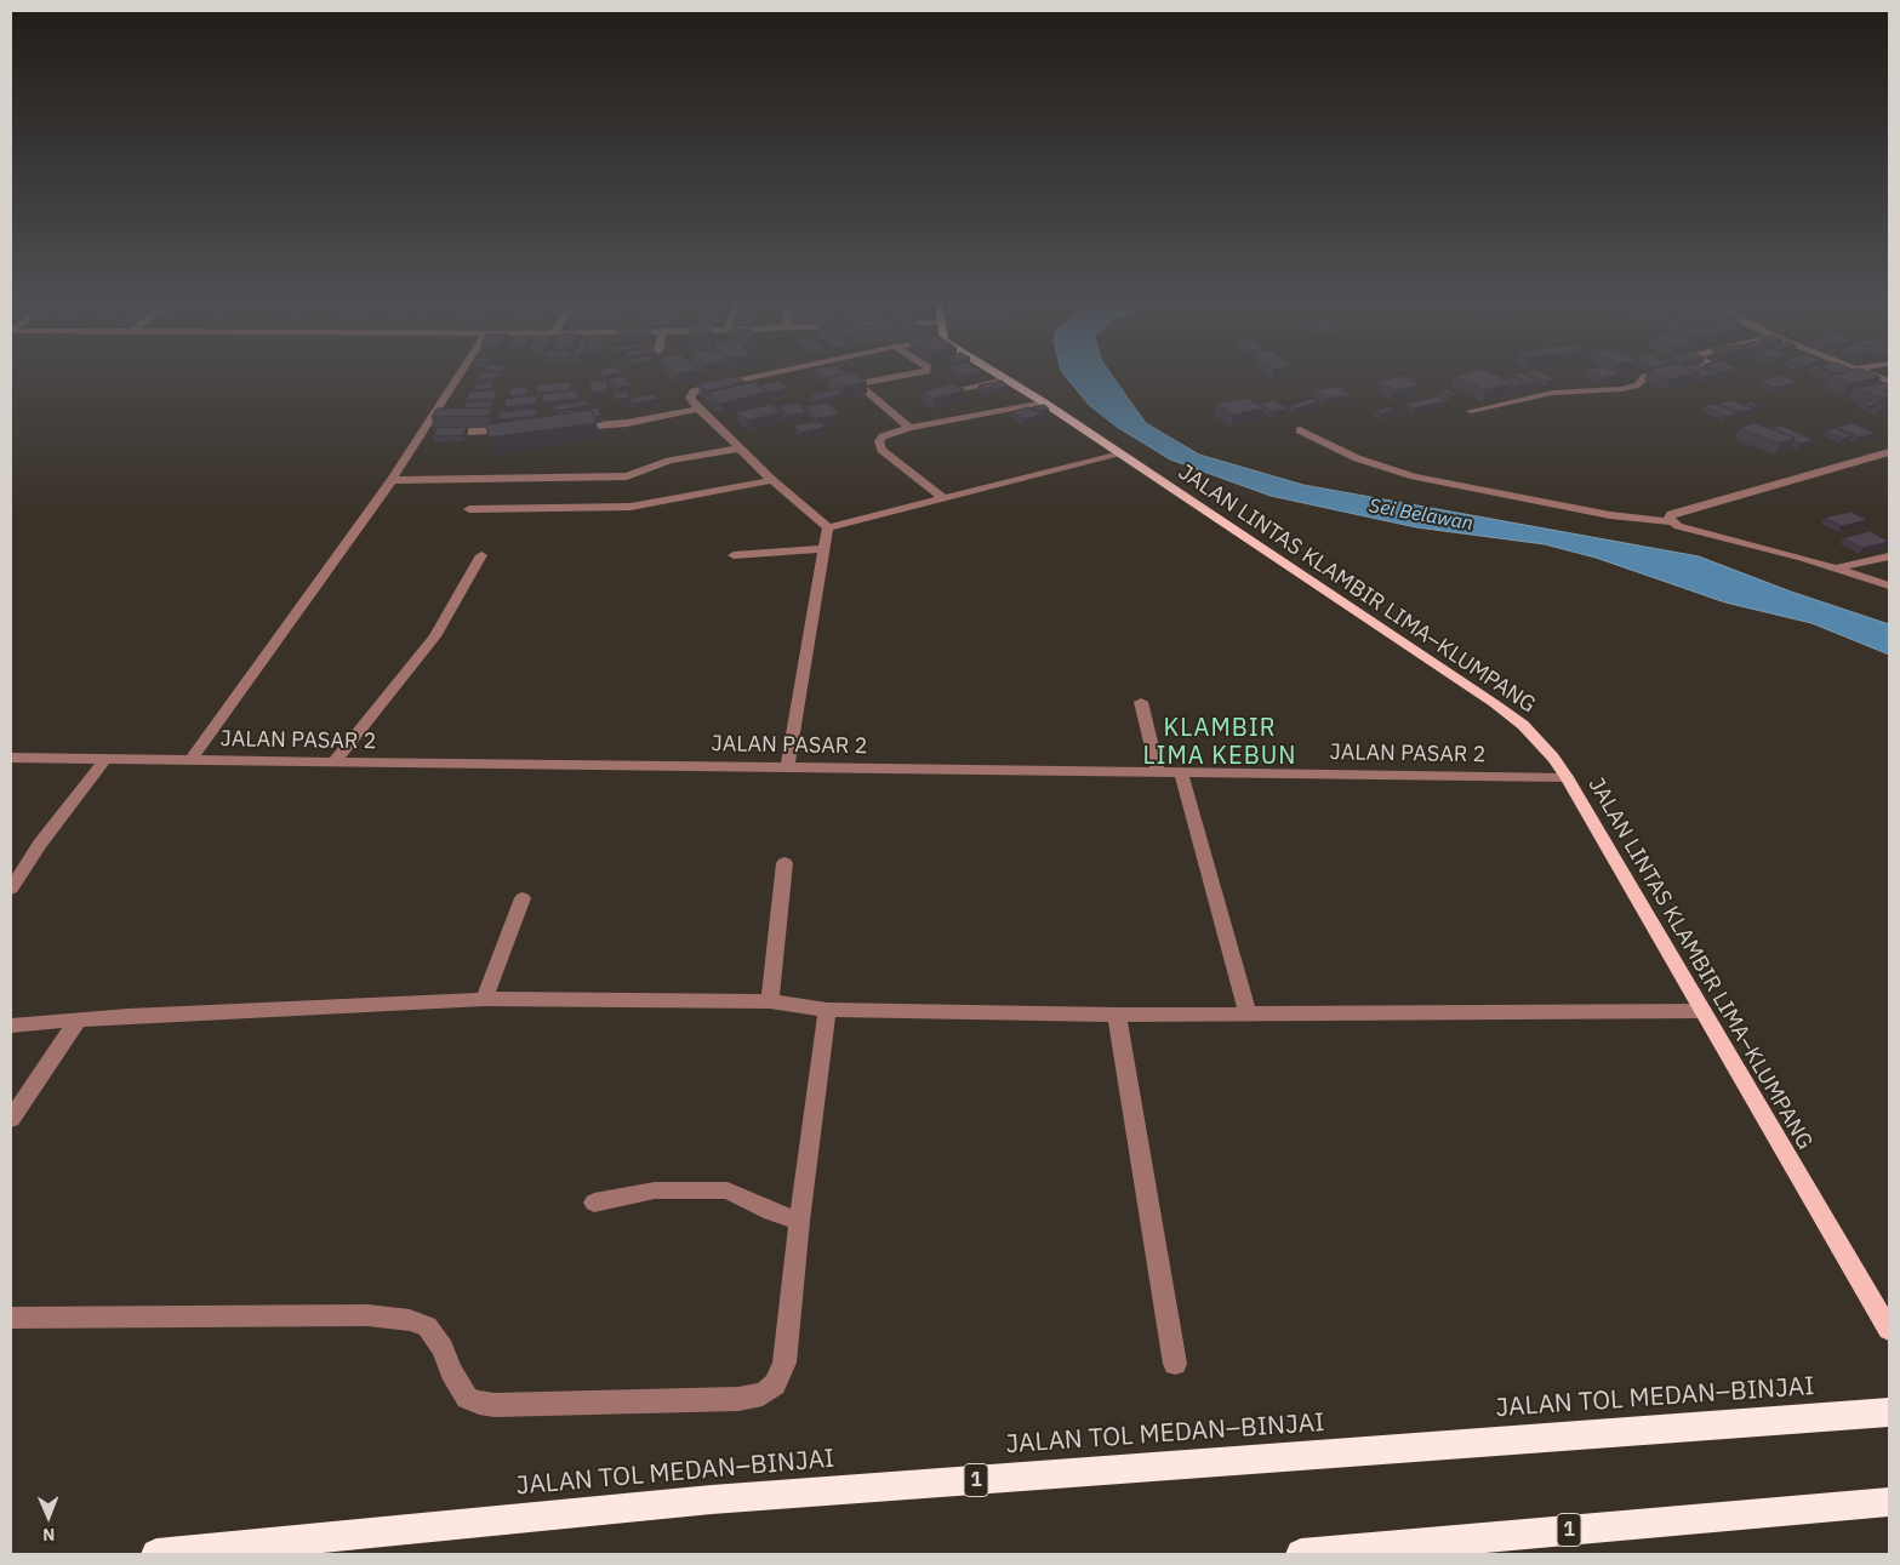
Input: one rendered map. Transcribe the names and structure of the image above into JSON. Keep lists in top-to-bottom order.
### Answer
{
  "streets": {
    "highway": ["JALAN TOL MEDAN–BINJAI", "1"],
    "main road": ["JALAN LINTAS KLAMBIR LIMA–KLUMPANG"],
    "street": ["JALAN PASAR 2"]
  },
  "crossings": [
    ["JALAN LINTAS KLAMBIR LIMA–KLUMPANG", "JALAN PASAR 2"]
  ],
  "districts": ["KLAMBIR LIMA KEBUN"],
  "water": ["Sei Belawan"],
  "north": "bottom"
}
